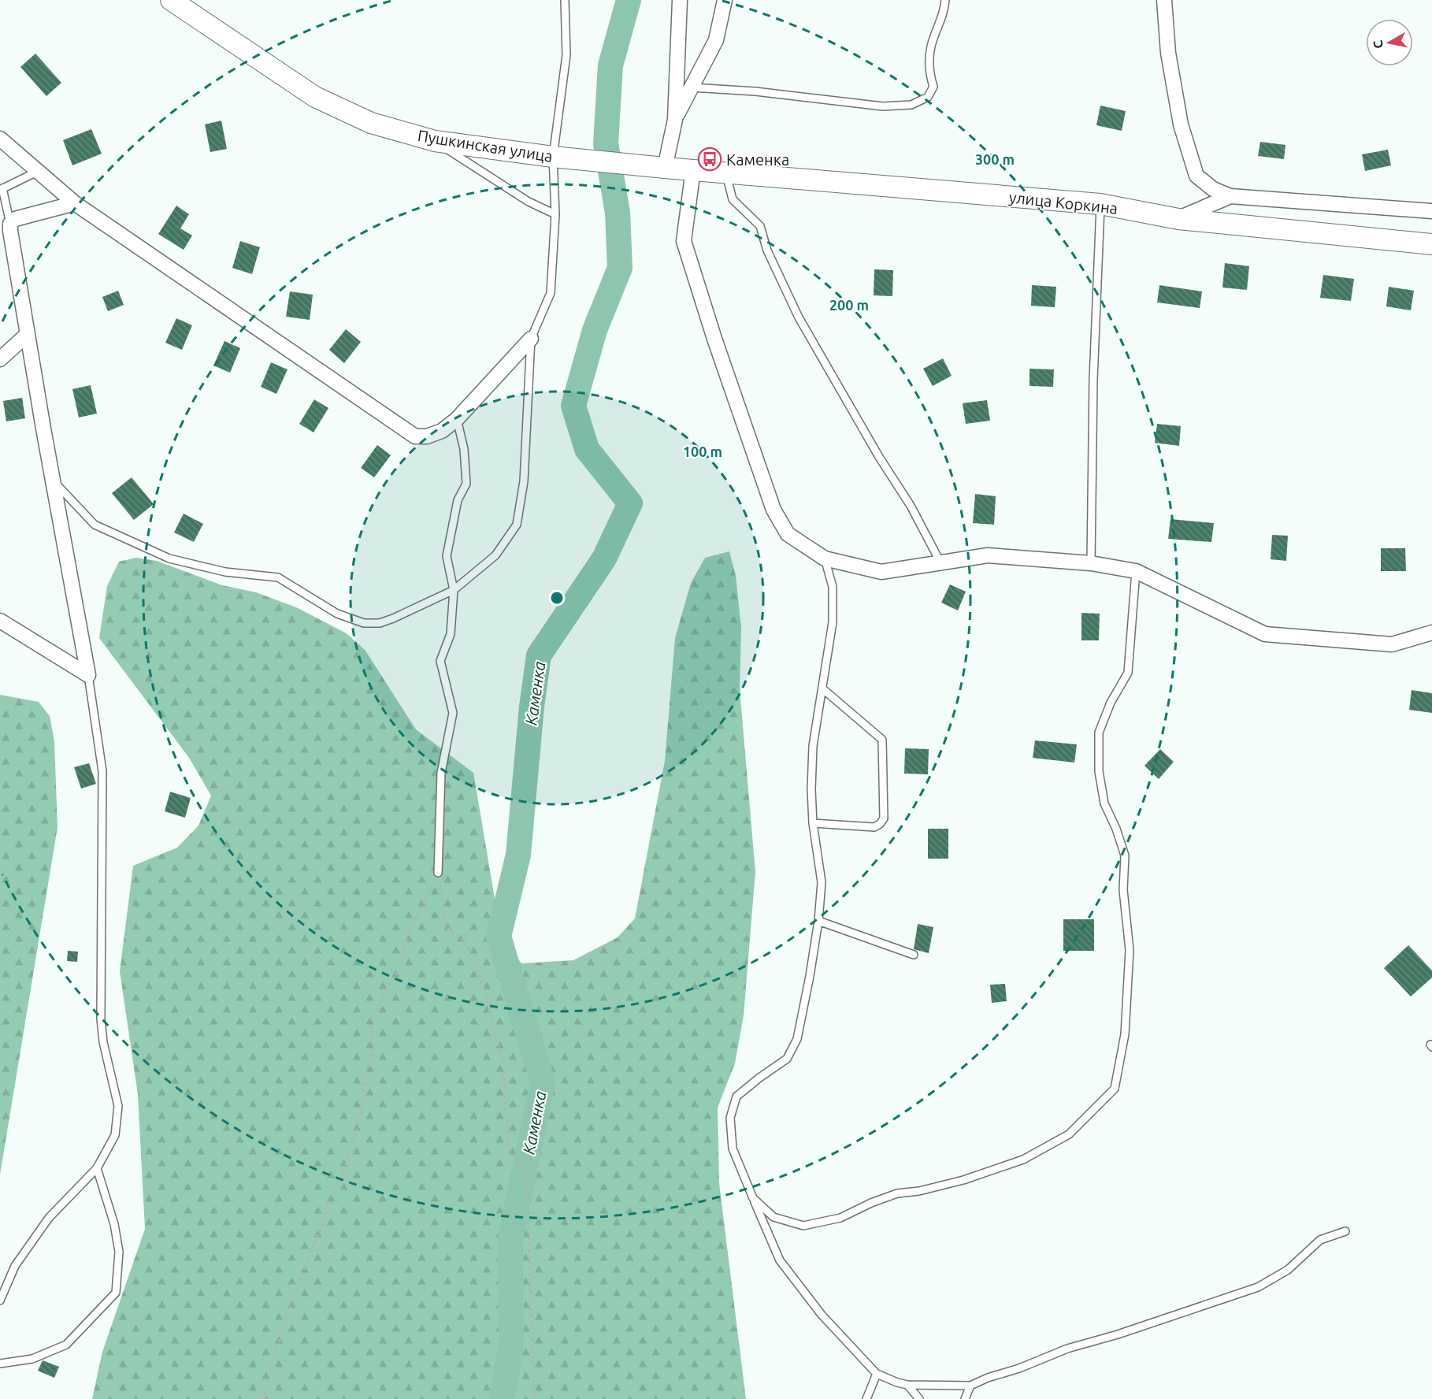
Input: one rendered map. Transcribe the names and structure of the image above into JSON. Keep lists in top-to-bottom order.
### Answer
{
  "streets": {
    "main road": ["Пушкинская улица", "улица Коркина"]
  },
  "crossings": [
    ["Пушкинская улица", "улица Коркина"]
  ],
  "water": ["Каменка"],
  "places": {
    "bus stop": ["Каменка"]
  },
  "north": "left",
  "rings": ["300 m", "200 m", "100 m"]
}
